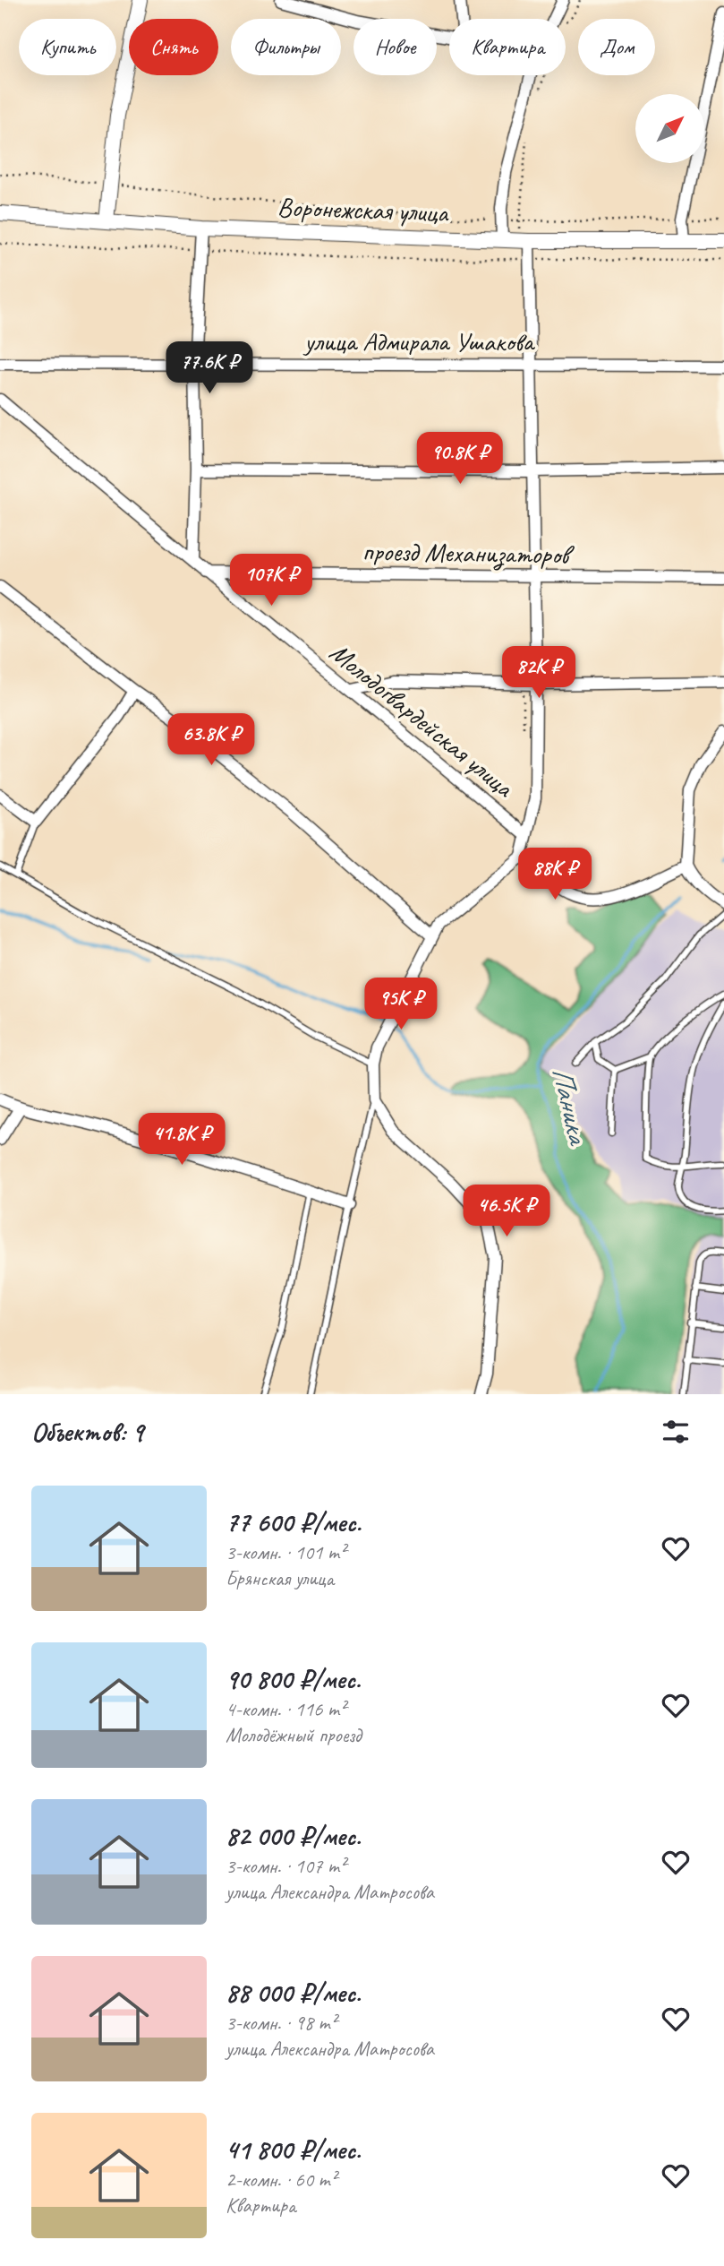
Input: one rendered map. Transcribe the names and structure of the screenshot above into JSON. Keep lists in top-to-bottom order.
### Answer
{
  "streets": {
    "street": [
      "Воронежская улица",
      "улица Адмирала Ушакова",
      "проезд Механизаторов",
      "Молодогвардейская улица"
    ]
  },
  "crossings": [
    ["проезд Механизаторов", "Молодогвардейская улица"]
  ],
  "water": ["Паника"],
  "north": "top right",
  "page": {
    "chip": [
      "Купить",
      "Снять",
      "Фильтры",
      "Новое",
      "Квартира",
      "Дом"
    ],
    "price": [
      "77.6K ₽",
      "90.8K ₽",
      "107K ₽",
      "82K ₽",
      "63.8K ₽",
      "88K ₽",
      "95K ₽",
      "41.8K ₽",
      "46.5K ₽"
    ],
    "heading": "Объектов: 9",
    "list": [
      {
        "name": "77 600 ₽/мес.",
        "note": "3-комн. · 101 m² · Брянская улица"
      },
      {
        "name": "90 800 ₽/мес.",
        "note": "4-комн. · 116 m² · Молодёжный проезд"
      },
      {
        "name": "82 000 ₽/мес.",
        "note": "3-комн. · 107 m² · улица Александра Матросова"
      },
      {
        "name": "88 000 ₽/мес.",
        "note": "3-комн. · 98 m² · улица Александра Матросова"
      },
      {
        "name": "41 800 ₽/мес.",
        "note": "2-комн. · 60 m² · Квартира"
      }
    ]
  }
}
